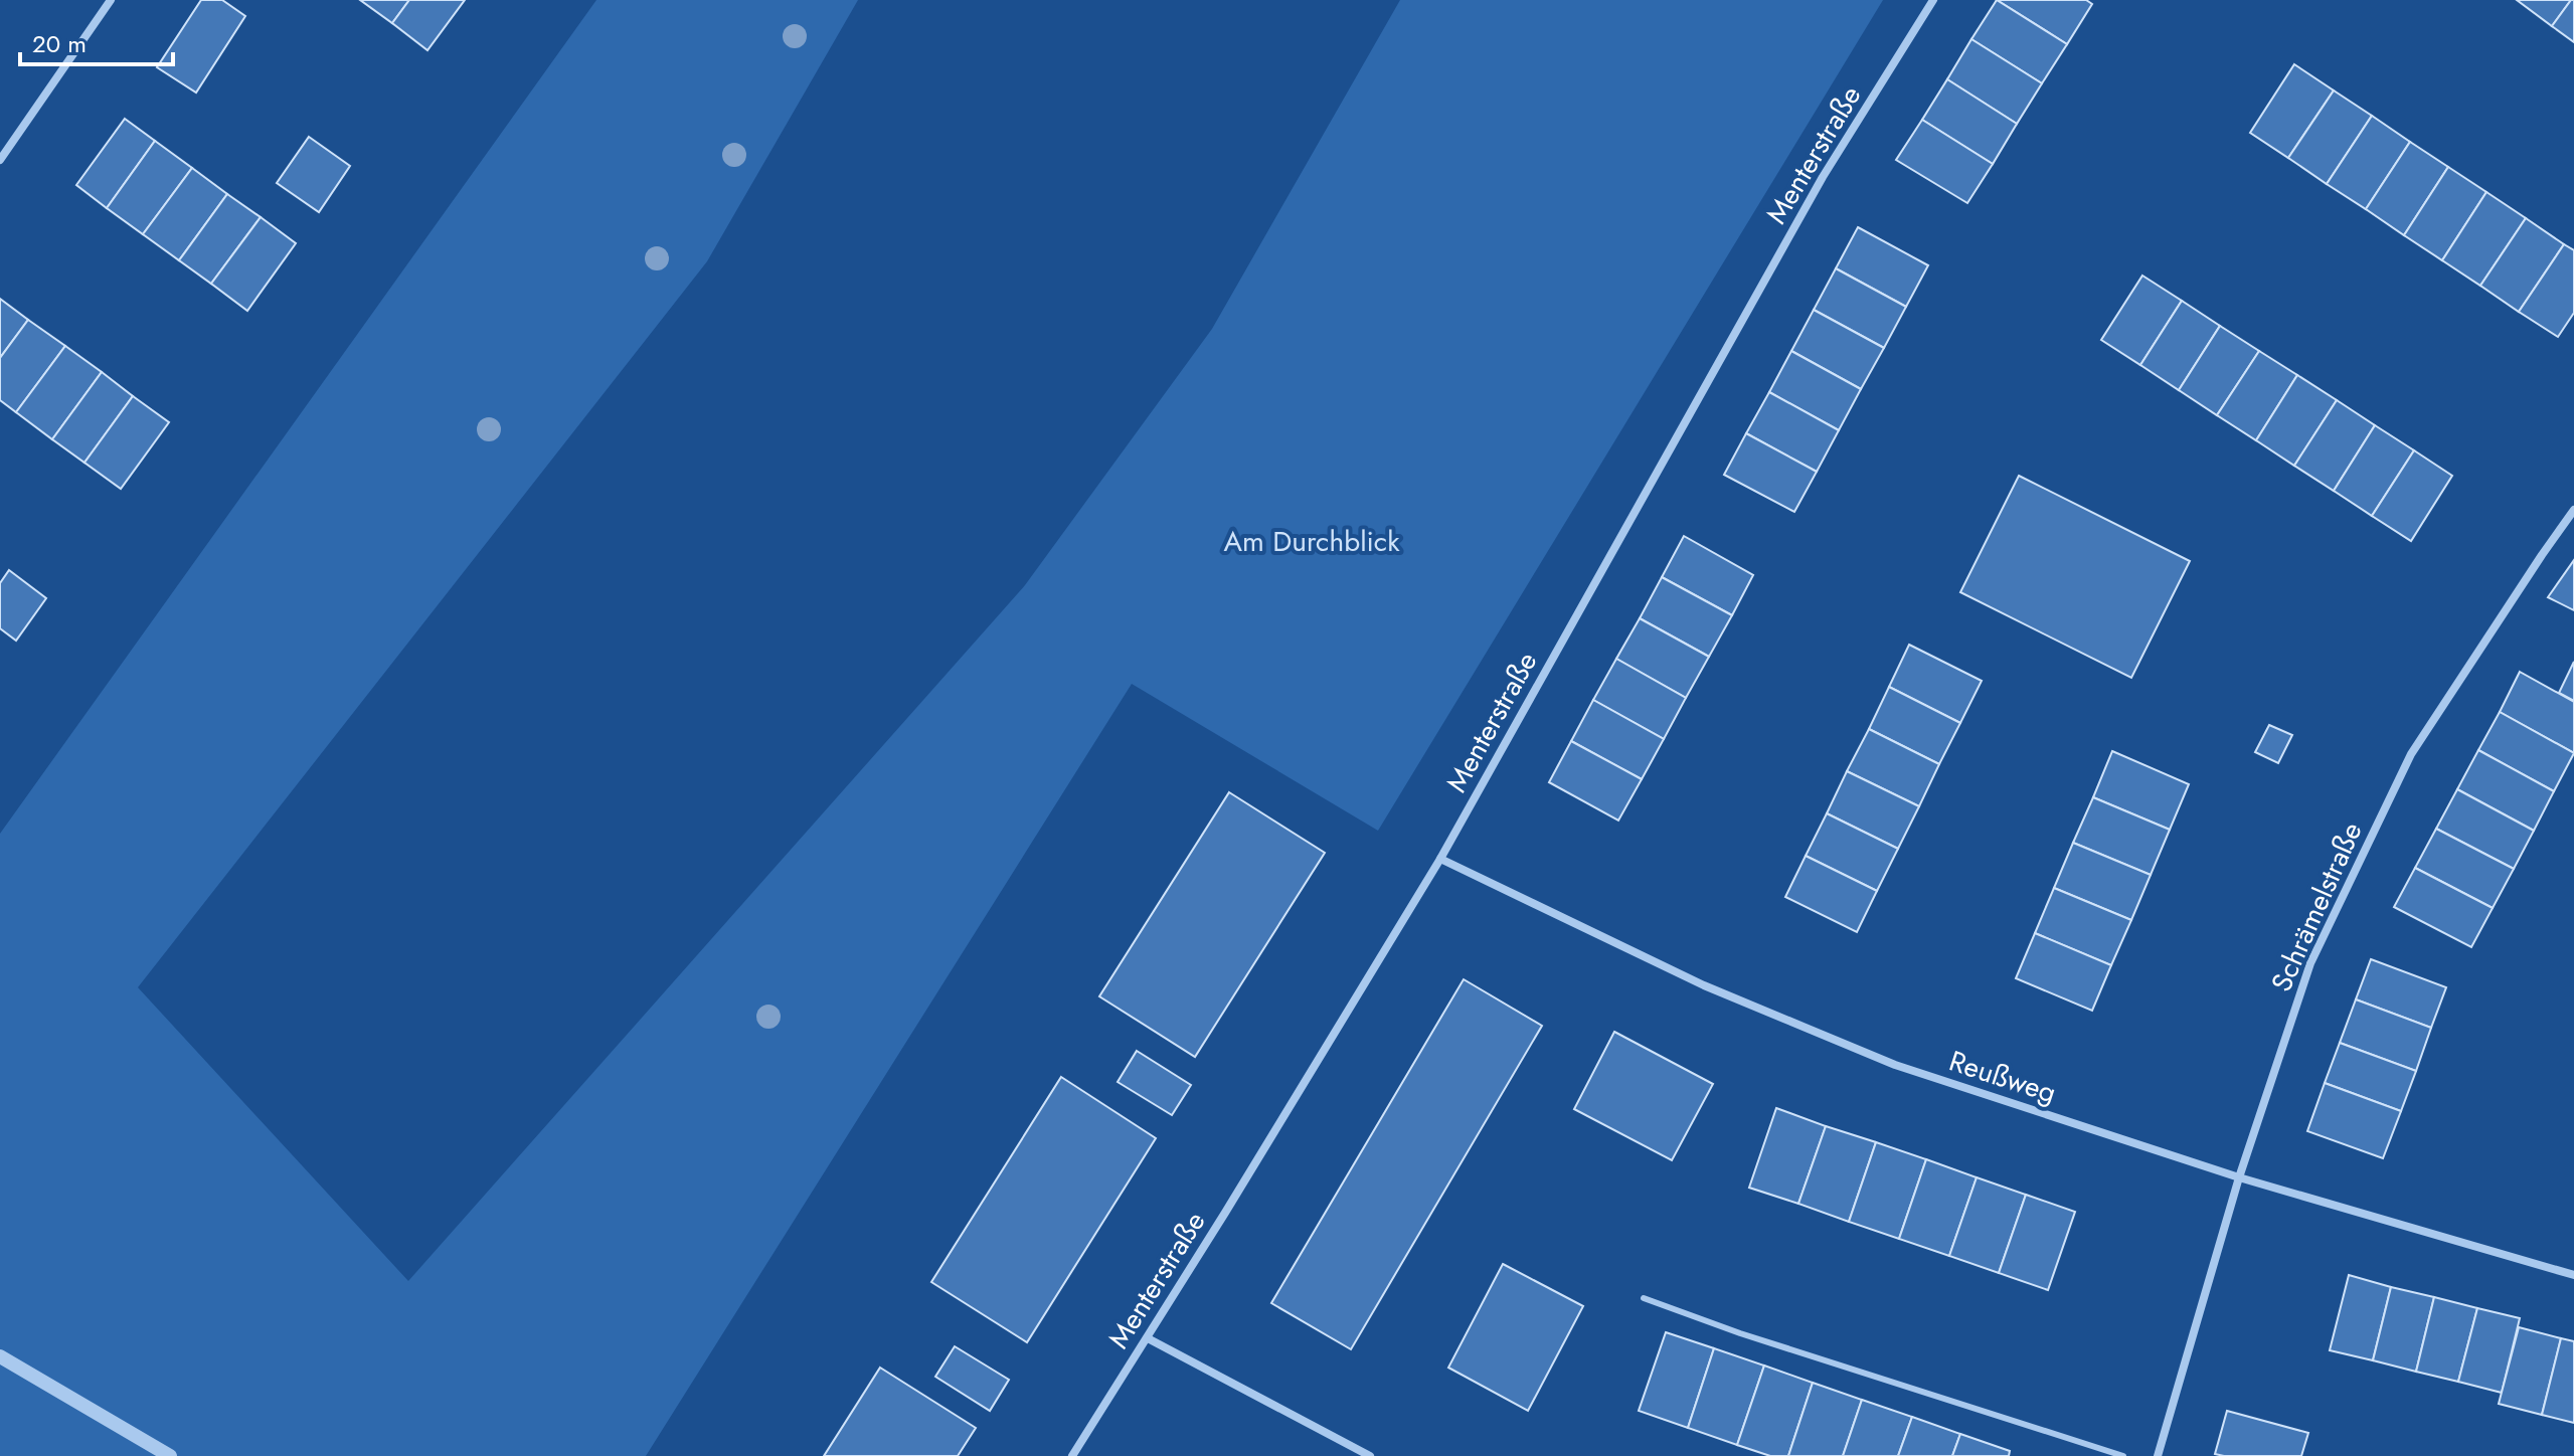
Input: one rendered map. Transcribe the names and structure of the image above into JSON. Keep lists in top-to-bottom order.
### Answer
{
  "streets": {
    "street": ["Menterstraße", "Schrämelstraße", "Reußweg"]
  },
  "crossings": [
    ["Menterstraße", "Reußweg"],
    ["Schrämelstraße", "Reußweg"]
  ],
  "parks": ["Am Durchblick"],
  "scale_bar": "20 m"
}
